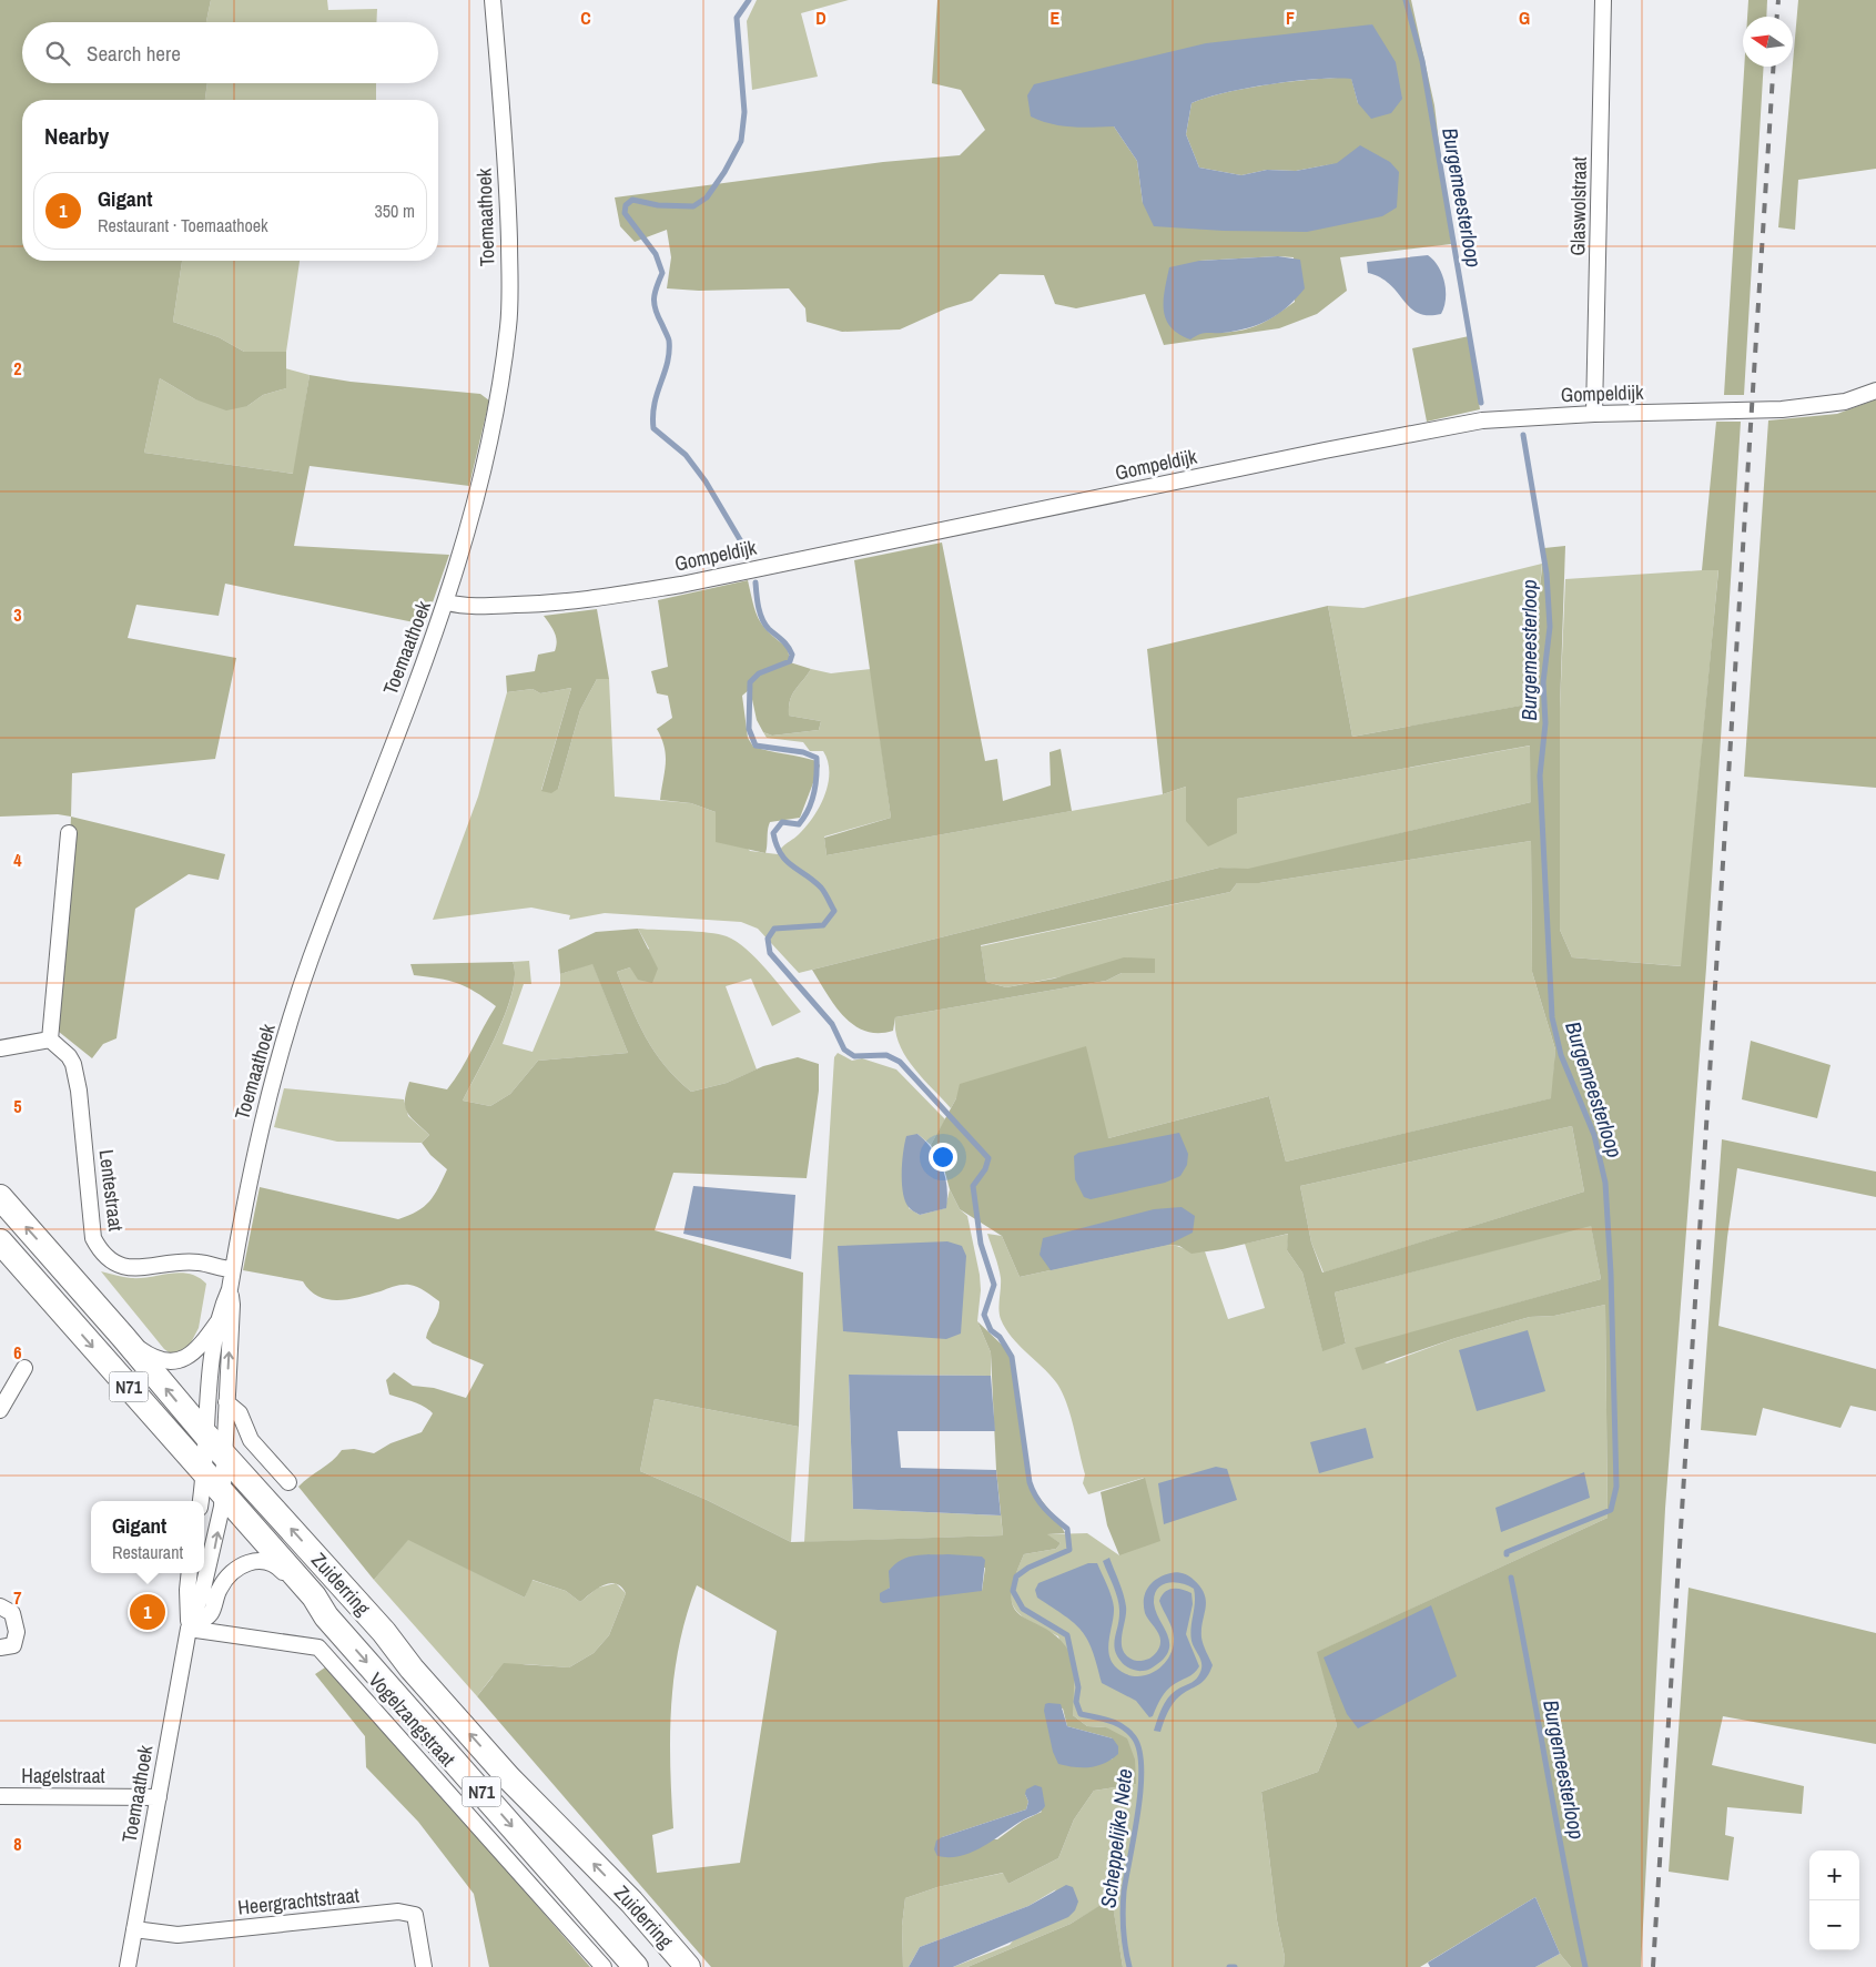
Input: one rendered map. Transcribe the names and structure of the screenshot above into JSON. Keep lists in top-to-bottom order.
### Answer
{
  "streets": {
    "highway": ["N71", "Zuiderring"],
    "street": [
      "Glaswolstraat",
      "Toemaathoek",
      "Gompeldijk",
      "Lentestraat",
      "Vogelzangstraat",
      "Hagelstraat",
      "Heergrachtstraat"
    ]
  },
  "crossings": [
    ["Glaswolstraat", "Gompeldijk"],
    ["Toemaathoek", "Gompeldijk"],
    ["Toemaathoek", "Lentestraat"],
    ["Toemaathoek", "Zuiderring"],
    ["Toemaathoek", "Vogelzangstraat"],
    ["Toemaathoek", "Hagelstraat"],
    ["Toemaathoek", "Heergrachtstraat"]
  ],
  "water": ["Burgemeesterloop", "Scheppelijke Nete"],
  "north": "left",
  "page": {
    "search": "Search here",
    "heading": "Nearby",
    "list": [
      {
        "mark": "1",
        "name": "Gigant",
        "note": "Restaurant · Toemaathoek",
        "value": "350 m"
      }
    ],
    "popup": ["Gigant", "Restaurant"],
    "pins": "1",
    "map_buttons": ["+", "−"]
  },
  "grid": {
    "columns": [
      "C",
      "D",
      "E",
      "F",
      "G"
    ],
    "rows": [
      "2",
      "3",
      "4",
      "5",
      "6",
      "7",
      "8"
    ]
  }
}
